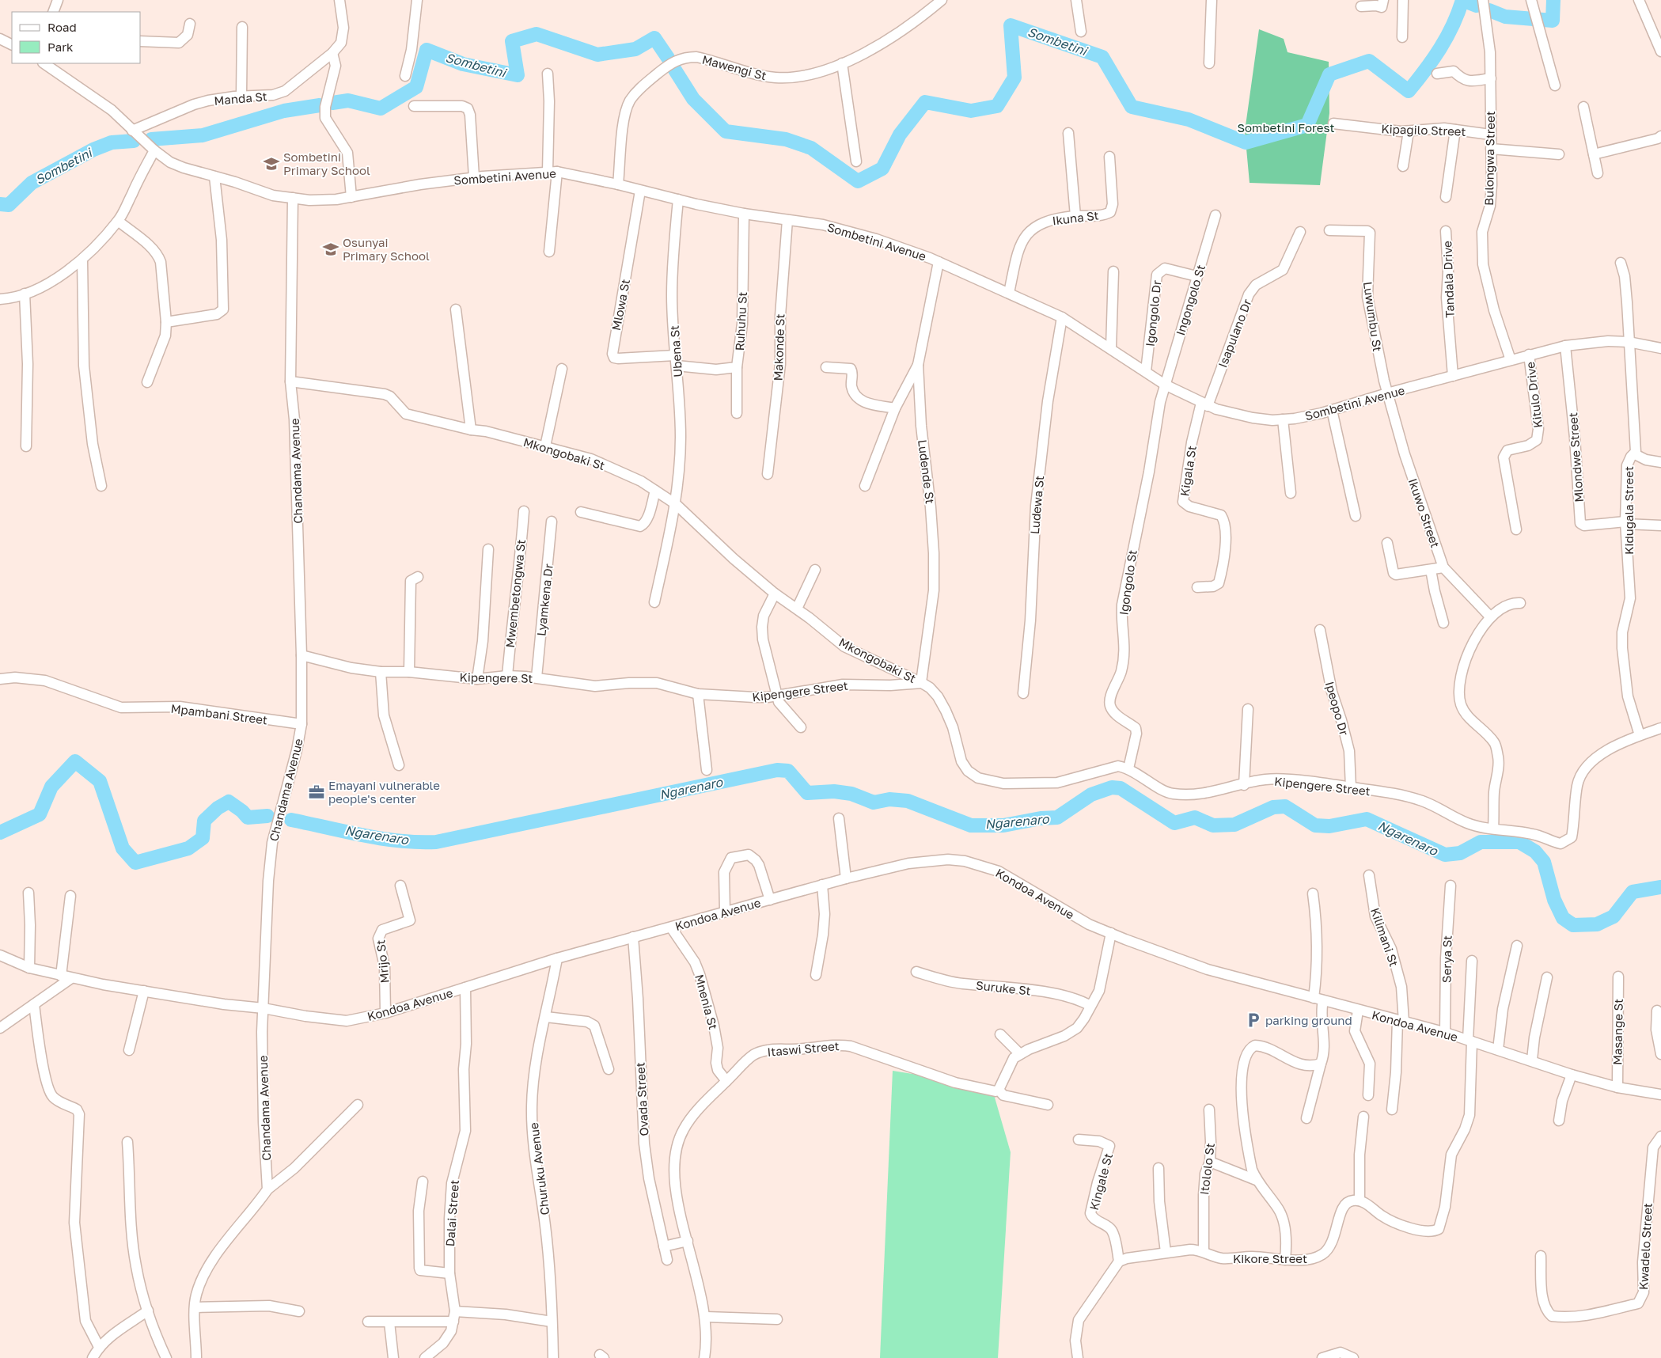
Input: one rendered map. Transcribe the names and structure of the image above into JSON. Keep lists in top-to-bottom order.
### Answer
{
  "streets": {
    "street": [
      "Mawengi St",
      "Manda St",
      "Kipagilo Street",
      "Bulongwa Street",
      "Sombetini Avenue",
      "Ikuna St",
      "Tandala Drive",
      "Ingongolo St",
      "Mlowa St",
      "Igongolo Dr",
      "Luwumbu St",
      "Ruhuhu St",
      "Isapulano Dr",
      "Makonde St",
      "Ubena St",
      "Kitulo Drive",
      "Mkongobaki St",
      "Mlondwe Street",
      "Chandama Avenue",
      "Kigala St",
      "Ludende St",
      "Ludewa St",
      "Kidugala Street",
      "Ikuwo Street",
      "Igongolo St",
      "Mwembetongwa St",
      "Lyamkena Dr",
      "Kipengere St",
      "Kipengere Street",
      "Ipeopo Dr",
      "Mpambani Street",
      "Kondoa Avenue",
      "Kilimani St",
      "Serya St",
      "Mrijo St",
      "Suruke St",
      "Mnenia St",
      "Masange St",
      "Itaswi Street",
      "Ovada Street",
      "Churuku Avenue",
      "Itololo St",
      "Kingale St",
      "Dalai Street",
      "Kwadelo Street",
      "Kikore Street"
    ]
  },
  "crossings": [
    ["Mawengi St", "Sombetini Avenue"],
    ["Manda St", "Sombetini Avenue"],
    ["Kipagilo Street", "Bulongwa Street"],
    ["Bulongwa Street", "Sombetini Avenue"],
    ["Sombetini Avenue", "Ikuna St"],
    ["Sombetini Avenue", "Tandala Drive"],
    ["Sombetini Avenue", "Ingongolo St"],
    ["Sombetini Avenue", "Mlowa St"],
    ["Sombetini Avenue", "Igongolo Dr"],
    ["Sombetini Avenue", "Luwumbu St"],
    ["Sombetini Avenue", "Ruhuhu St"],
    ["Sombetini Avenue", "Isapulano Dr"],
    ["Sombetini Avenue", "Makonde St"],
    ["Sombetini Avenue", "Ubena St"],
    ["Sombetini Avenue", "Kitulo Drive"],
    ["Sombetini Avenue", "Mlondwe Street"],
    ["Sombetini Avenue", "Chandama Avenue"],
    ["Sombetini Avenue", "Kigala St"],
    ["Sombetini Avenue", "Ludende St"],
    ["Sombetini Avenue", "Ludewa St"],
    ["Sombetini Avenue", "Kidugala Street"],
    ["Sombetini Avenue", "Ikuwo Street"],
    ["Sombetini Avenue", "Igongolo St"],
    ["Ingongolo St", "Igongolo Dr"],
    ["Ingongolo St", "Igongolo St"],
    ["Mlowa St", "Ubena St"],
    ["Luwumbu St", "Ikuwo Street"],
    ["Ruhuhu St", "Ubena St"],
    ["Isapulano Dr", "Kigala St"],
    ["Ubena St", "Mkongobaki St"],
    ["Mkongobaki St", "Chandama Avenue"],
    ["Mkongobaki St", "Ludende St"],
    ["Mkongobaki St", "Kipengere Street"],
    ["Mlondwe Street", "Kidugala Street"],
    ["Chandama Avenue", "Kipengere St"],
    ["Chandama Avenue", "Mpambani Street"],
    ["Chandama Avenue", "Kondoa Avenue"],
    ["Ludende St", "Kipengere Street"],
    ["Kidugala Street", "Kipengere Street"],
    ["Igongolo St", "Kipengere Street"],
    ["Mwembetongwa St", "Kipengere St"],
    ["Lyamkena Dr", "Kipengere St"],
    ["Kipengere St", "Kipengere Street"],
    ["Kipengere Street", "Ipeopo Dr"],
    ["Kondoa Avenue", "Kilimani St"],
    ["Kondoa Avenue", "Serya St"],
    ["Kondoa Avenue", "Mrijo St"],
    ["Kondoa Avenue", "Mnenia St"],
    ["Kondoa Avenue", "Masange St"],
    ["Kondoa Avenue", "Ovada Street"],
    ["Kondoa Avenue", "Churuku Avenue"],
    ["Kondoa Avenue", "Dalai Street"],
    ["Mnenia St", "Itaswi Street"],
    ["Itololo St", "Kikore Street"],
    ["Kingale St", "Kikore Street"]
  ],
  "water": ["Sombetini", "Ngarenaro"],
  "parks": ["Sombetini Forest"],
  "places": {
    "school or university": ["Sombetini Primary School", "Osunyai Primary School"],
    "office": ["Emayani vulnerable people's center"],
    "parking": ["parking ground"]
  },
  "legend": ["Road", "Park"]
}
